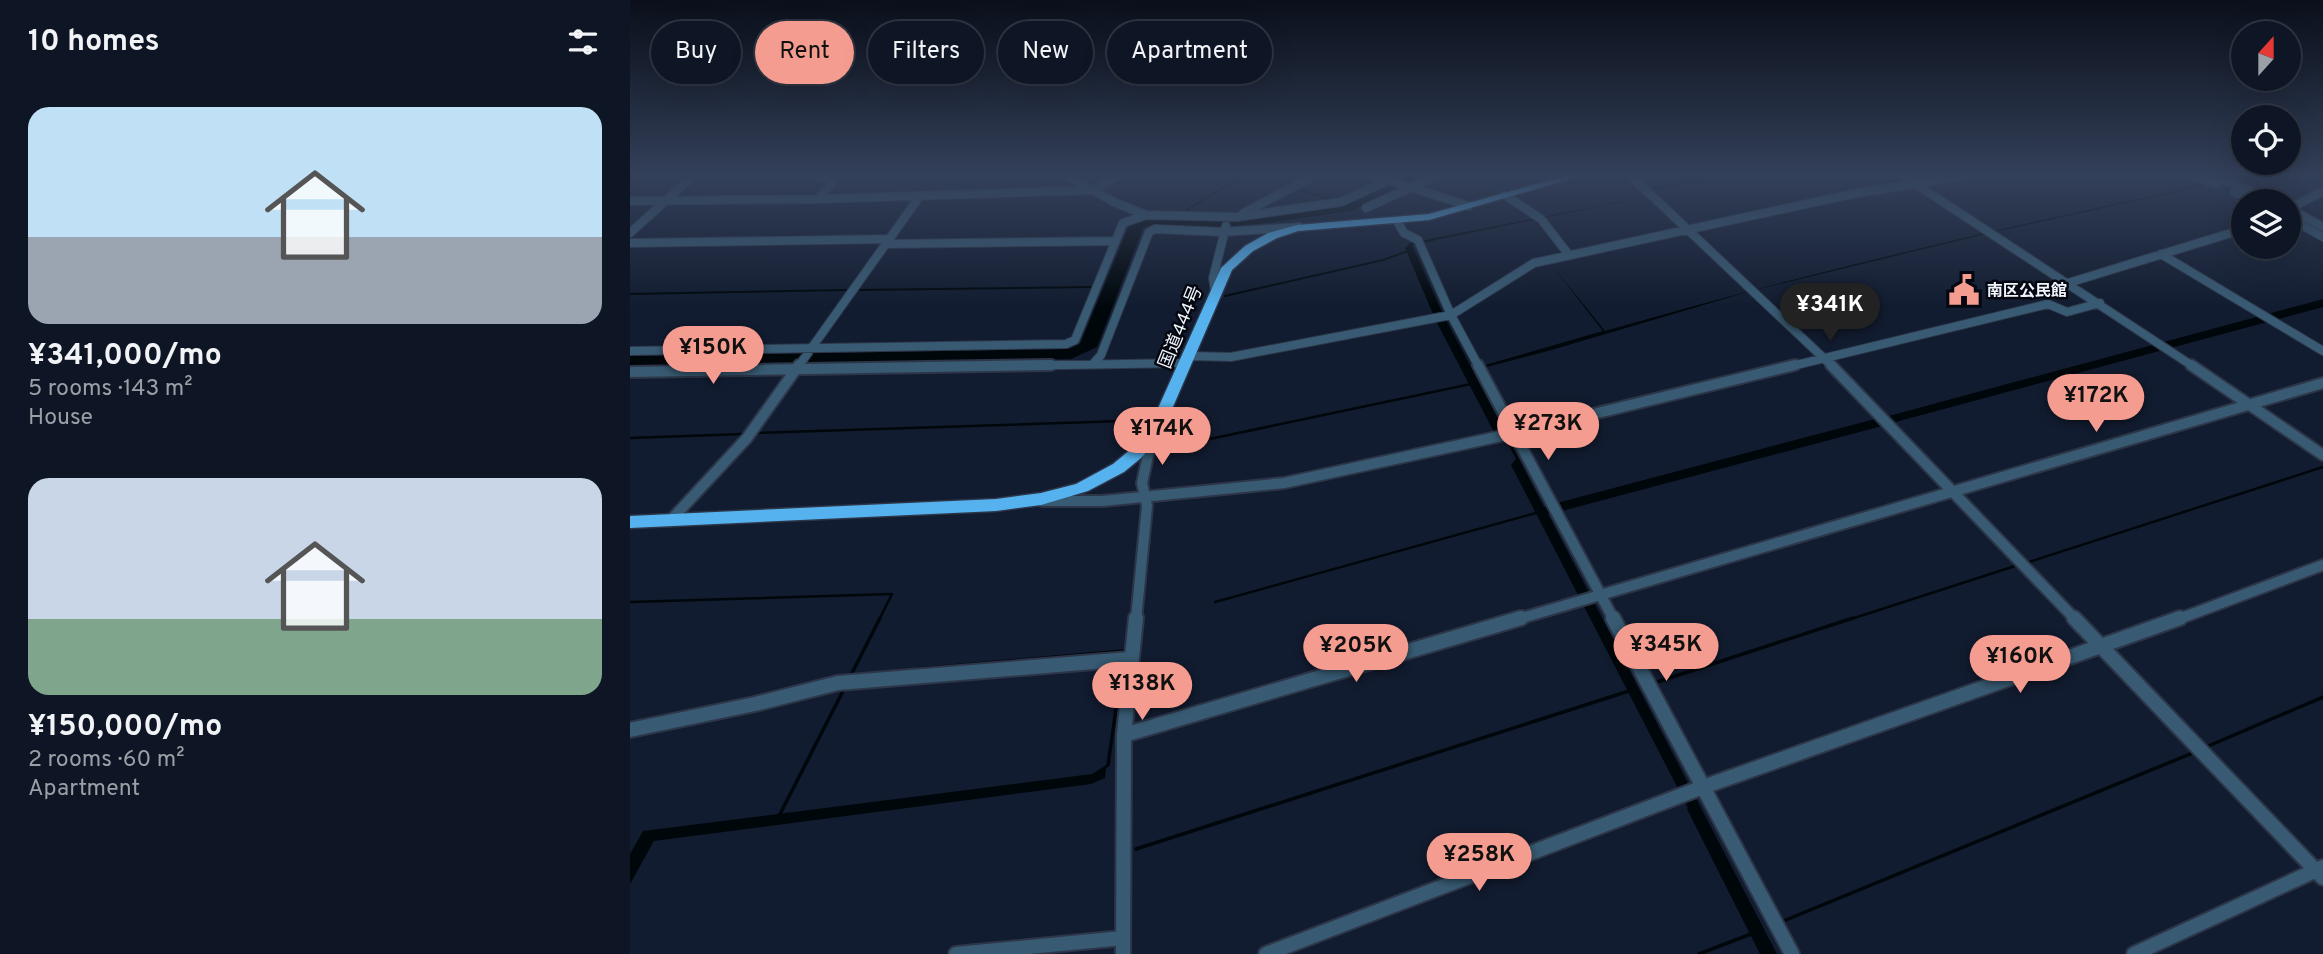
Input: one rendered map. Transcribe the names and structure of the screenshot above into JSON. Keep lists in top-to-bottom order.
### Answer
{
  "streets": {
    "highway": ["国道444号"]
  },
  "places": {
    "public building": ["南区公民館"]
  },
  "north": "top",
  "page": {
    "heading": "10 homes",
    "chip": [
      "Buy",
      "Rent",
      "Filters",
      "New",
      "Apartment"
    ],
    "list": [
      {
        "name": "¥341,000/mo",
        "note": "5 rooms · 143 m² · House"
      },
      {
        "name": "¥150,000/mo",
        "note": "2 rooms · 60 m² · Apartment"
      }
    ],
    "price": [
      "¥341K",
      "¥150K",
      "¥172K",
      "¥273K",
      "¥174K",
      "¥345K",
      "¥205K",
      "¥160K",
      "¥138K",
      "¥258K"
    ]
  }
}
